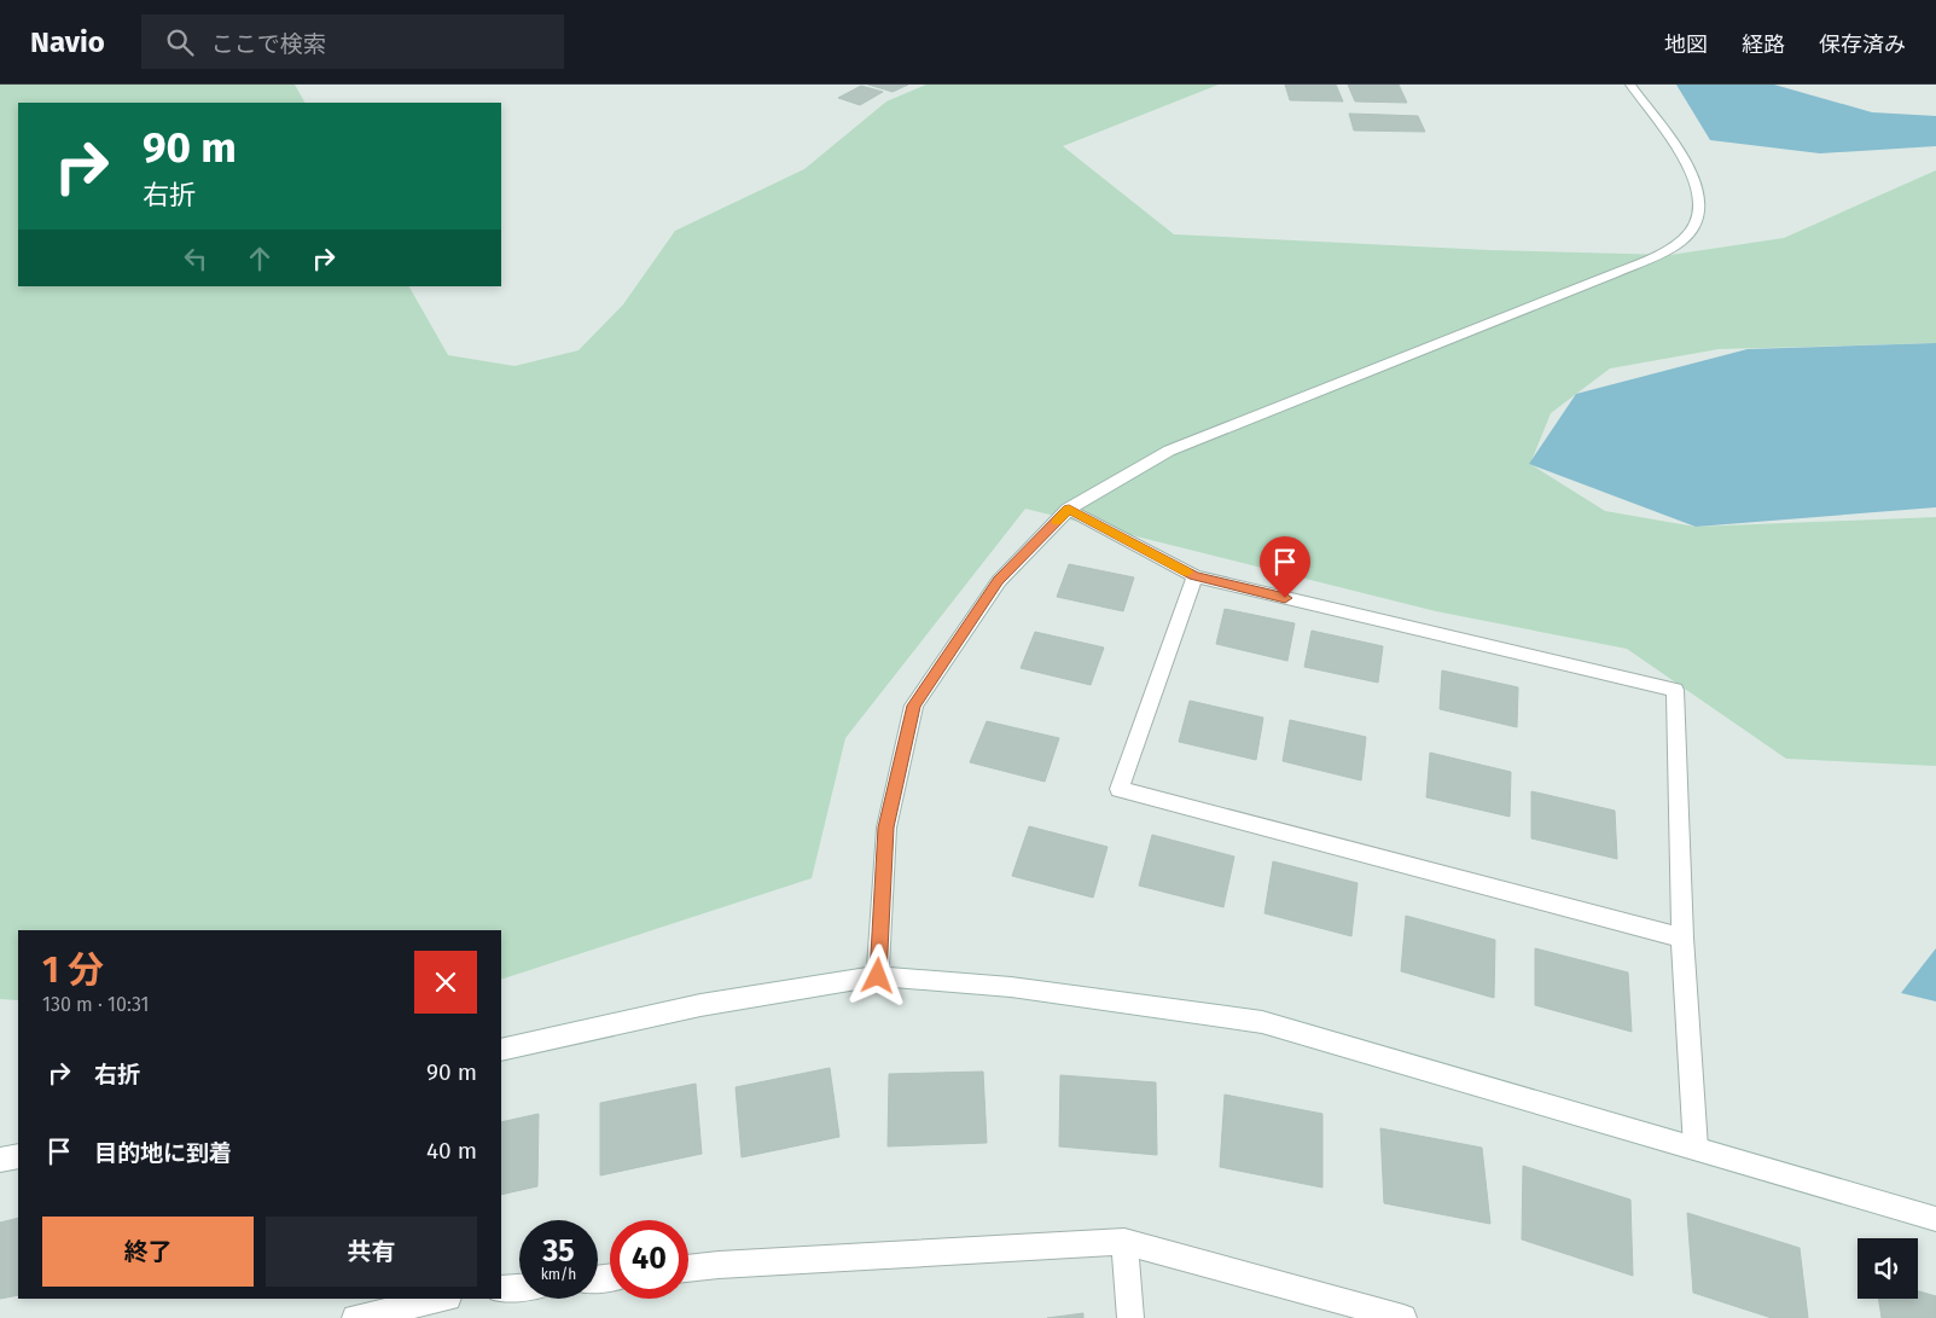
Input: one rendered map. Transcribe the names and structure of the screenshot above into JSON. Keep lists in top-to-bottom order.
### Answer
{
  "page": {
    "header": "Navio",
    "search": "ここで検索",
    "nav": ["地図", "経路", "保存済み"],
    "turn": ["90 m", "右折"],
    "heading": ["1 分", "130 m · 10:31"],
    "list": [
      {
        "name": "右折",
        "value": "90 m"
      },
      {
        "name": "目的地に到着",
        "value": "40 m"
      }
    ],
    "buttons": ["終了", "共有"],
    "speed": "35 km/h",
    "limit": "40"
  }
}
